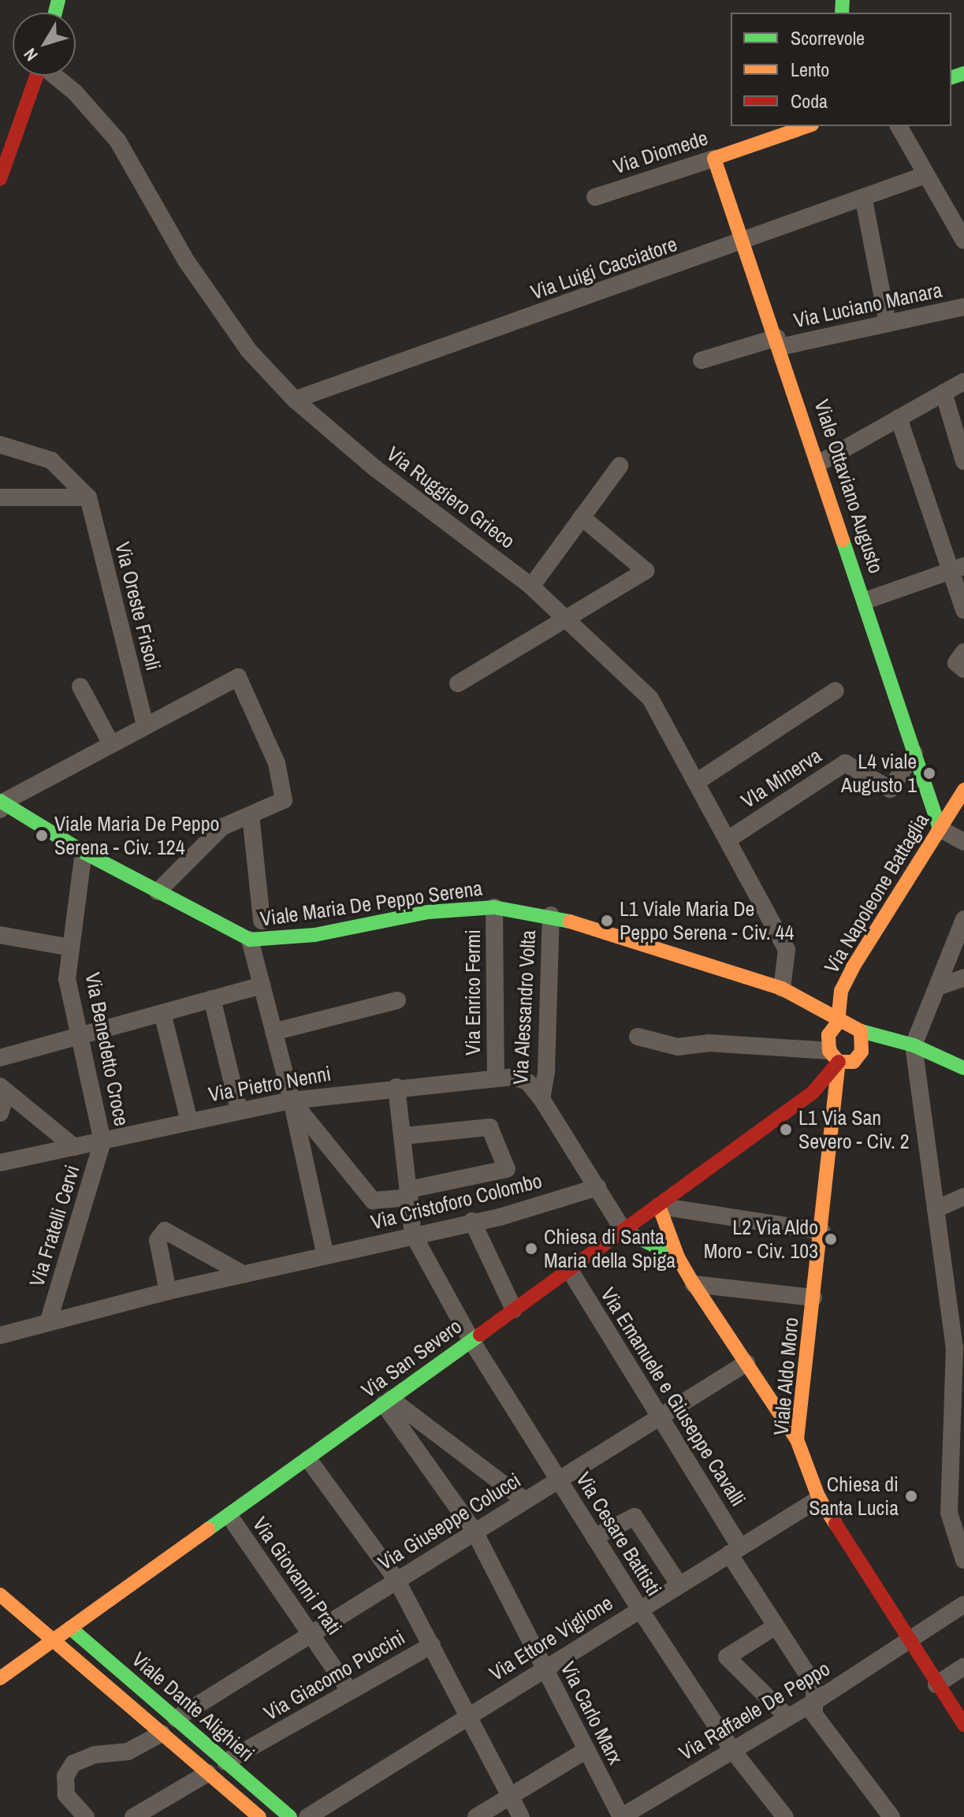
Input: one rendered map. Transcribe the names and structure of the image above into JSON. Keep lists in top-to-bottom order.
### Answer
{
  "streets": {
    "street": [
      "Via Diomede",
      "Via Luigi Cacciatore",
      "Via Luciano Manara",
      "Viale Ottaviano Augusto",
      "Via Ruggiero Grieco",
      "Via Oreste Frisoli",
      "VIa Minerva",
      "Via Napoleone Battaglia",
      "Viale Maria De Peppo Serena",
      "Via Enrico Fermi",
      "Via Alessandro Volta",
      "Via Benedetto Croce",
      "Via Pietro Nenni",
      "Via Cristoforo Colombo",
      "Via Fratelli Cervi",
      "Via San Severo",
      "Viale Aldo Moro",
      "Via Emanuele e Giuseppe Cavalli",
      "Via Giuseppe Colucci",
      "Via Cesare Battisti",
      "Via Giovanni Prati",
      "Via Ettore Viglione",
      "Via Giacomo Puccini",
      "Viale Dante Alighieri",
      "Via Raffaele De Peppo",
      "Via Carlo Marx"
    ]
  },
  "crossings": [
    ["Via Diomede", "Viale Ottaviano Augusto"],
    ["Via Luigi Cacciatore", "Viale Ottaviano Augusto"],
    ["Via Luigi Cacciatore", "Via Ruggiero Grieco"],
    ["Via Luciano Manara", "Viale Ottaviano Augusto"],
    ["Viale Ottaviano Augusto", "VIa Minerva"],
    ["Viale Ottaviano Augusto", "Via Napoleone Battaglia"],
    ["Via Ruggiero Grieco", "VIa Minerva"],
    ["Via Ruggiero Grieco", "Viale Maria De Peppo Serena"],
    ["Via Napoleone Battaglia", "Viale Maria De Peppo Serena"],
    ["Via Napoleone Battaglia", "Via San Severo"],
    ["Viale Maria De Peppo Serena", "Via Enrico Fermi"],
    ["Viale Maria De Peppo Serena", "Via Alessandro Volta"],
    ["Viale Maria De Peppo Serena", "Via Benedetto Croce"],
    ["Viale Maria De Peppo Serena", "Via San Severo"],
    ["Via Enrico Fermi", "Via Pietro Nenni"],
    ["Via Alessandro Volta", "Via Pietro Nenni"],
    ["Via Alessandro Volta", "Via Cristoforo Colombo"],
    ["Via Alessandro Volta", "Via San Severo"],
    ["Via Benedetto Croce", "Via Pietro Nenni"],
    ["Via Benedetto Croce", "Via Fratelli Cervi"],
    ["Via Pietro Nenni", "Via Fratelli Cervi"],
    ["Via Cristoforo Colombo", "Via Fratelli Cervi"],
    ["Via Cristoforo Colombo", "Via Cesare Battisti"],
    ["Via San Severo", "Viale Aldo Moro"],
    ["Via San Severo", "Via Emanuele e Giuseppe Cavalli"],
    ["Via San Severo", "Via Cesare Battisti"],
    ["Via San Severo", "Via Giovanni Prati"],
    ["Via San Severo", "Viale Dante Alighieri"],
    ["Via San Severo", "Via Carlo Marx"],
    ["Viale Aldo Moro", "Via Ettore Viglione"],
    ["Viale Aldo Moro", "Via Raffaele De Peppo"],
    ["Via Emanuele e Giuseppe Cavalli", "Via Giuseppe Colucci"],
    ["Via Emanuele e Giuseppe Cavalli", "Via Ettore Viglione"],
    ["Via Emanuele e Giuseppe Cavalli", "Via Raffaele De Peppo"],
    ["Via Giuseppe Colucci", "Via Cesare Battisti"],
    ["Via Giuseppe Colucci", "Via Giovanni Prati"],
    ["Via Giuseppe Colucci", "Viale Dante Alighieri"],
    ["Via Giuseppe Colucci", "Via Carlo Marx"],
    ["Via Cesare Battisti", "Via Ettore Viglione"],
    ["Via Cesare Battisti", "Via Raffaele De Peppo"],
    ["Via Giovanni Prati", "Via Giacomo Puccini"],
    ["Via Ettore Viglione", "Via Carlo Marx"],
    ["Via Giacomo Puccini", "Viale Dante Alighieri"],
    ["Via Raffaele De Peppo", "Via Carlo Marx"]
  ],
  "places": [
    "L4 viale Augusto 1",
    "Viale Maria De Peppo Serena - Civ. 124",
    "L1 Viale Maria De Peppo Serena - Civ. 44",
    "L1 Via San Severo - Civ. 2",
    "L2 Via Aldo Moro - Civ. 103",
    "Chiesa di Santa Maria della Spiga",
    "Chiesa di Santa Lucia"
  ],
  "legend": ["Scorrevole", "Lento", "Coda"],
  "north": "bottom left"
}
